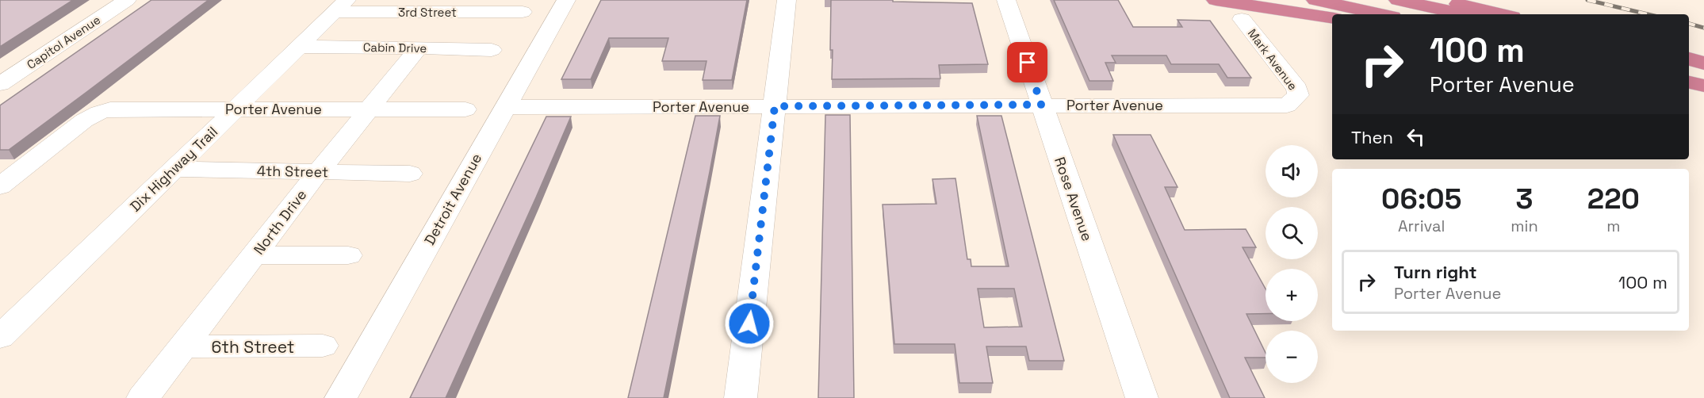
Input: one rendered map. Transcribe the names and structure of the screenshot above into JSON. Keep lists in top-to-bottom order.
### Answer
{
  "streets": {
    "street": [
      "3rd Street",
      "Capitol Avenue",
      "Cabin Drive",
      "Mark Avenue",
      "Porter Avenue",
      "Dix Highway Trail",
      "4th Street",
      "Detroit Avenue",
      "Rose Avenue",
      "North Drive",
      "6th Street"
    ]
  },
  "crossings": [
    ["3rd Street", "Dix Highway Trail"],
    ["Cabin Drive", "Dix Highway Trail"],
    ["Cabin Drive", "North Drive"],
    ["Mark Avenue", "Porter Avenue"],
    ["Porter Avenue", "Dix Highway Trail"],
    ["Porter Avenue", "Detroit Avenue"],
    ["Porter Avenue", "Rose Avenue"],
    ["Porter Avenue", "North Drive"],
    ["Dix Highway Trail", "4th Street"],
    ["4th Street", "North Drive"],
    ["North Drive", "6th Street"]
  ],
  "page": {
    "turn": ["100 m", "Porter Avenue"],
    "then": "Then",
    "map_buttons": ["+", "−"],
    "eta": [
      "06:05",
      "Arrival",
      "3",
      "min",
      "220",
      "m"
    ],
    "list": [
      {
        "name": "Turn right",
        "note": "Porter Avenue",
        "value": "100 m"
      }
    ]
  }
}
